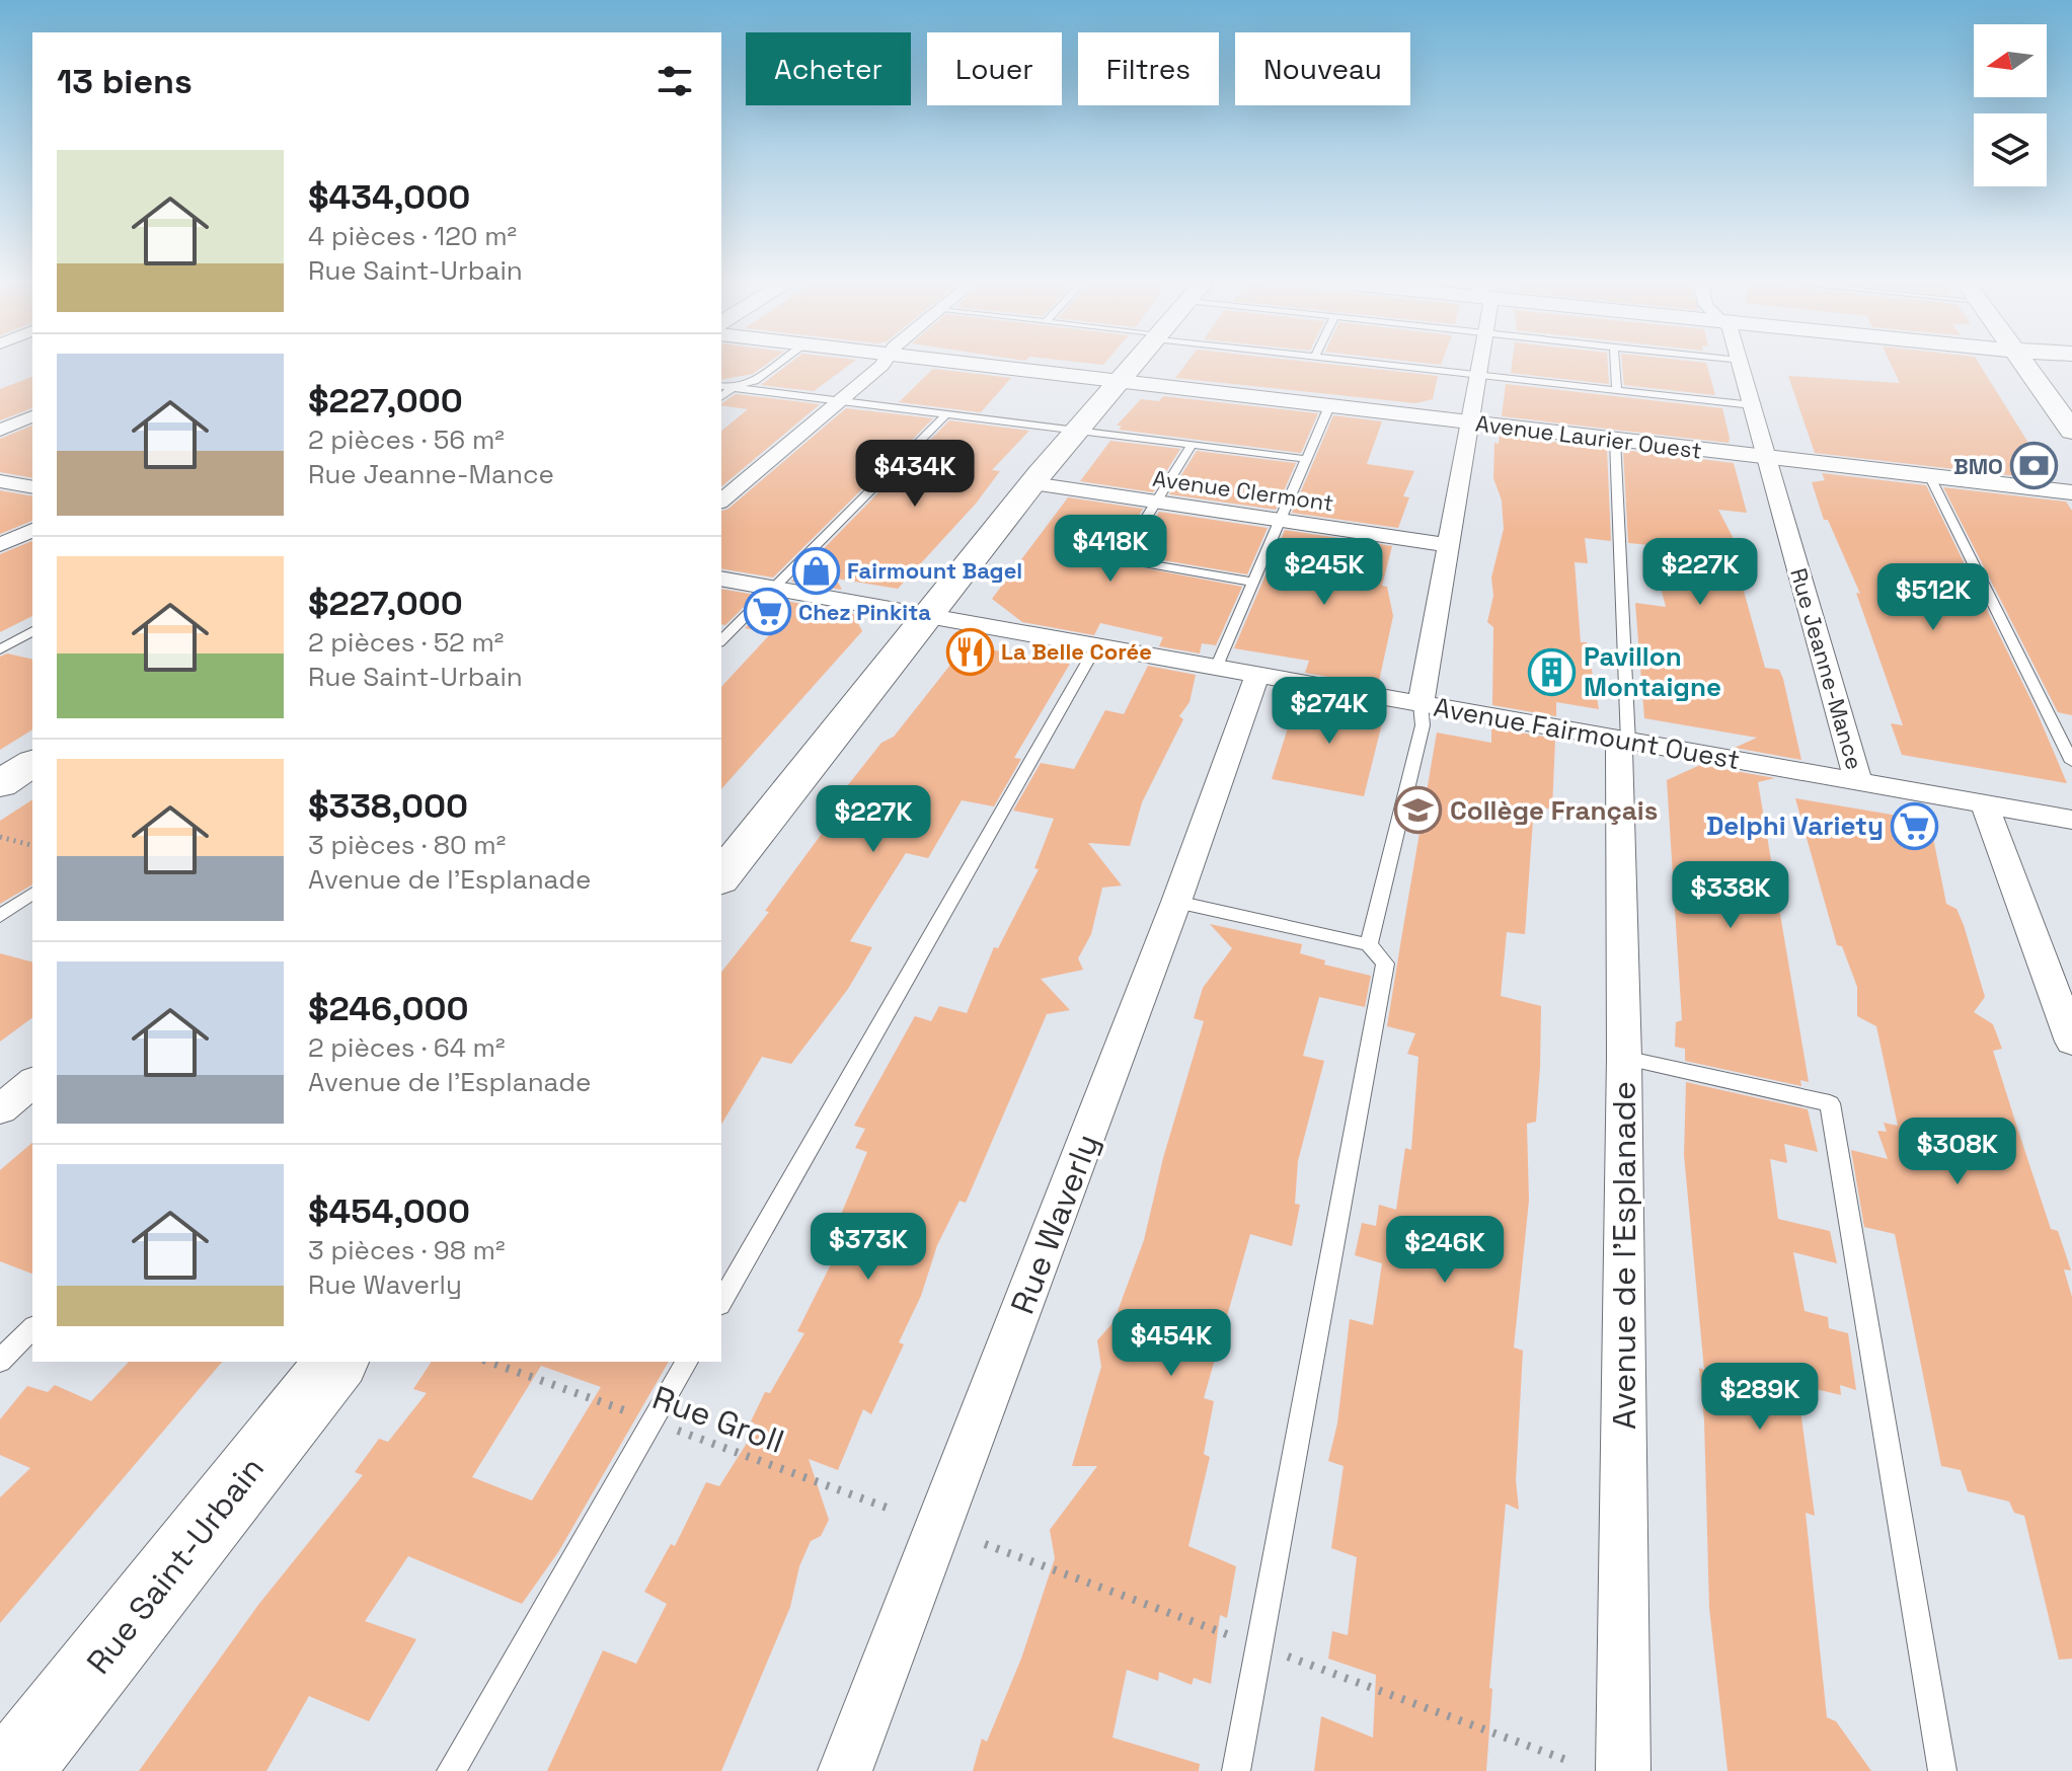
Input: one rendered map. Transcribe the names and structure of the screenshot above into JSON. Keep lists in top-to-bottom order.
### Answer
{
  "streets": {
    "main road": ["Rue Saint-Urbain"],
    "street": [
      "Avenue Laurier Ouest",
      "Avenue Clermont",
      "Rue Jeanne-Mance",
      "Avenue Fairmount Ouest",
      "Rue Waverly",
      "Avenue de l'Esplanade"
    ],
    "path": ["Rue Groll"]
  },
  "crossings": [
    ["Avenue Laurier Ouest", "Rue Jeanne-Mance"],
    ["Rue Jeanne-Mance", "Avenue Fairmount Ouest"],
    ["Avenue Fairmount Ouest", "Rue Waverly"],
    ["Avenue Fairmount Ouest", "Avenue de l'Esplanade"]
  ],
  "places": {
    "bank": ["BMO"],
    "shop": ["Fairmount Bagel"],
    "supermarket": ["Chez Pinkita", "Delphi Variety"],
    "restaurant": ["La Belle Corée"],
    "building": ["Pavillon Montaigne"],
    "school or university": ["Collège Français"]
  },
  "north": "left",
  "page": {
    "chip": [
      "Acheter",
      "Louer",
      "Filtres",
      "Nouveau"
    ],
    "heading": "13 biens",
    "list": [
      {
        "name": "$434,000",
        "note": "4 pièces · 120 m² · Rue Saint-Urbain"
      },
      {
        "name": "$227,000",
        "note": "2 pièces · 56 m² · Rue Jeanne-Mance"
      },
      {
        "name": "$227,000",
        "note": "2 pièces · 52 m² · Rue Saint-Urbain"
      },
      {
        "name": "$338,000",
        "note": "3 pièces · 80 m² · Avenue de l'Esplanade"
      },
      {
        "name": "$246,000",
        "note": "2 pièces · 64 m² · Avenue de l'Esplanade"
      },
      {
        "name": "$454,000",
        "note": "3 pièces · 98 m² · Rue Waverly"
      }
    ],
    "price": [
      "$434K",
      "$418K",
      "$245K",
      "$227K",
      "$512K",
      "$274K",
      "$227K",
      "$338K",
      "$308K",
      "$373K",
      "$246K",
      "$454K",
      "$289K"
    ]
  }
}
